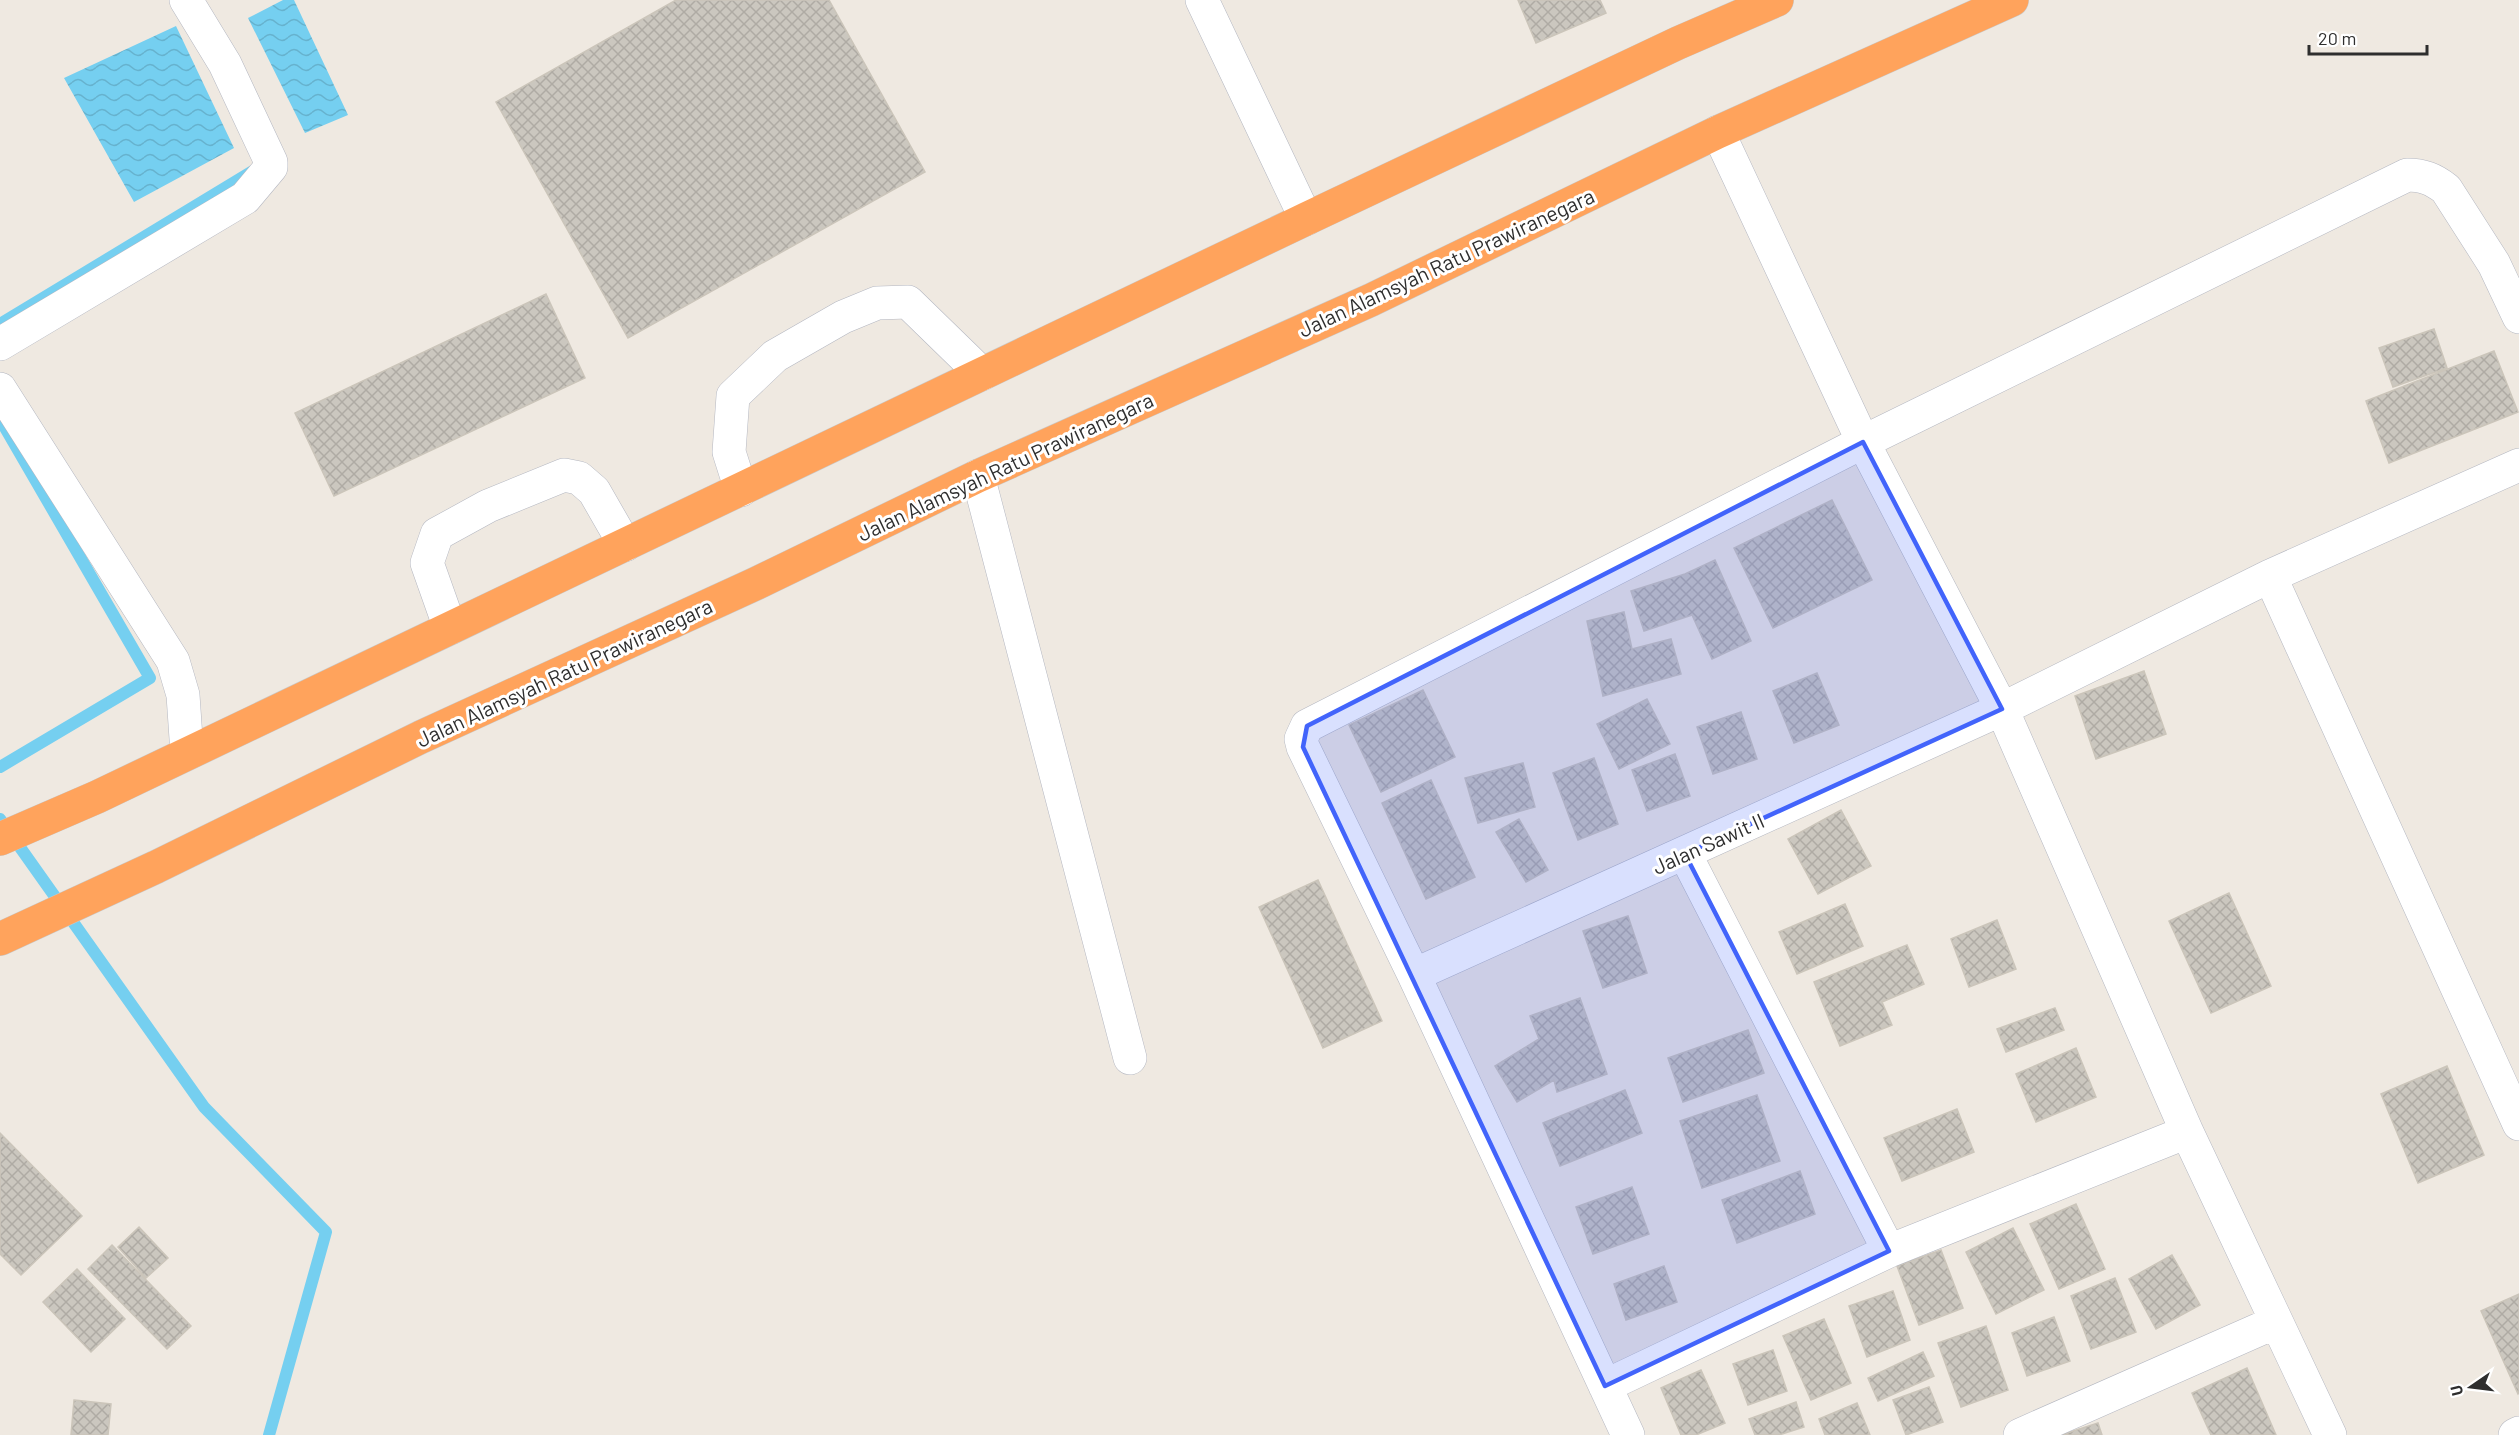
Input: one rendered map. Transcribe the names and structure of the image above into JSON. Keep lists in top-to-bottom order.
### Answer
{
  "streets": {
    "highway": ["Jalan Alamsyah Ratu Prawiranegara"],
    "street": ["Jalan Sawit II"]
  },
  "scale_bar": "20 m",
  "north": "left"
}
